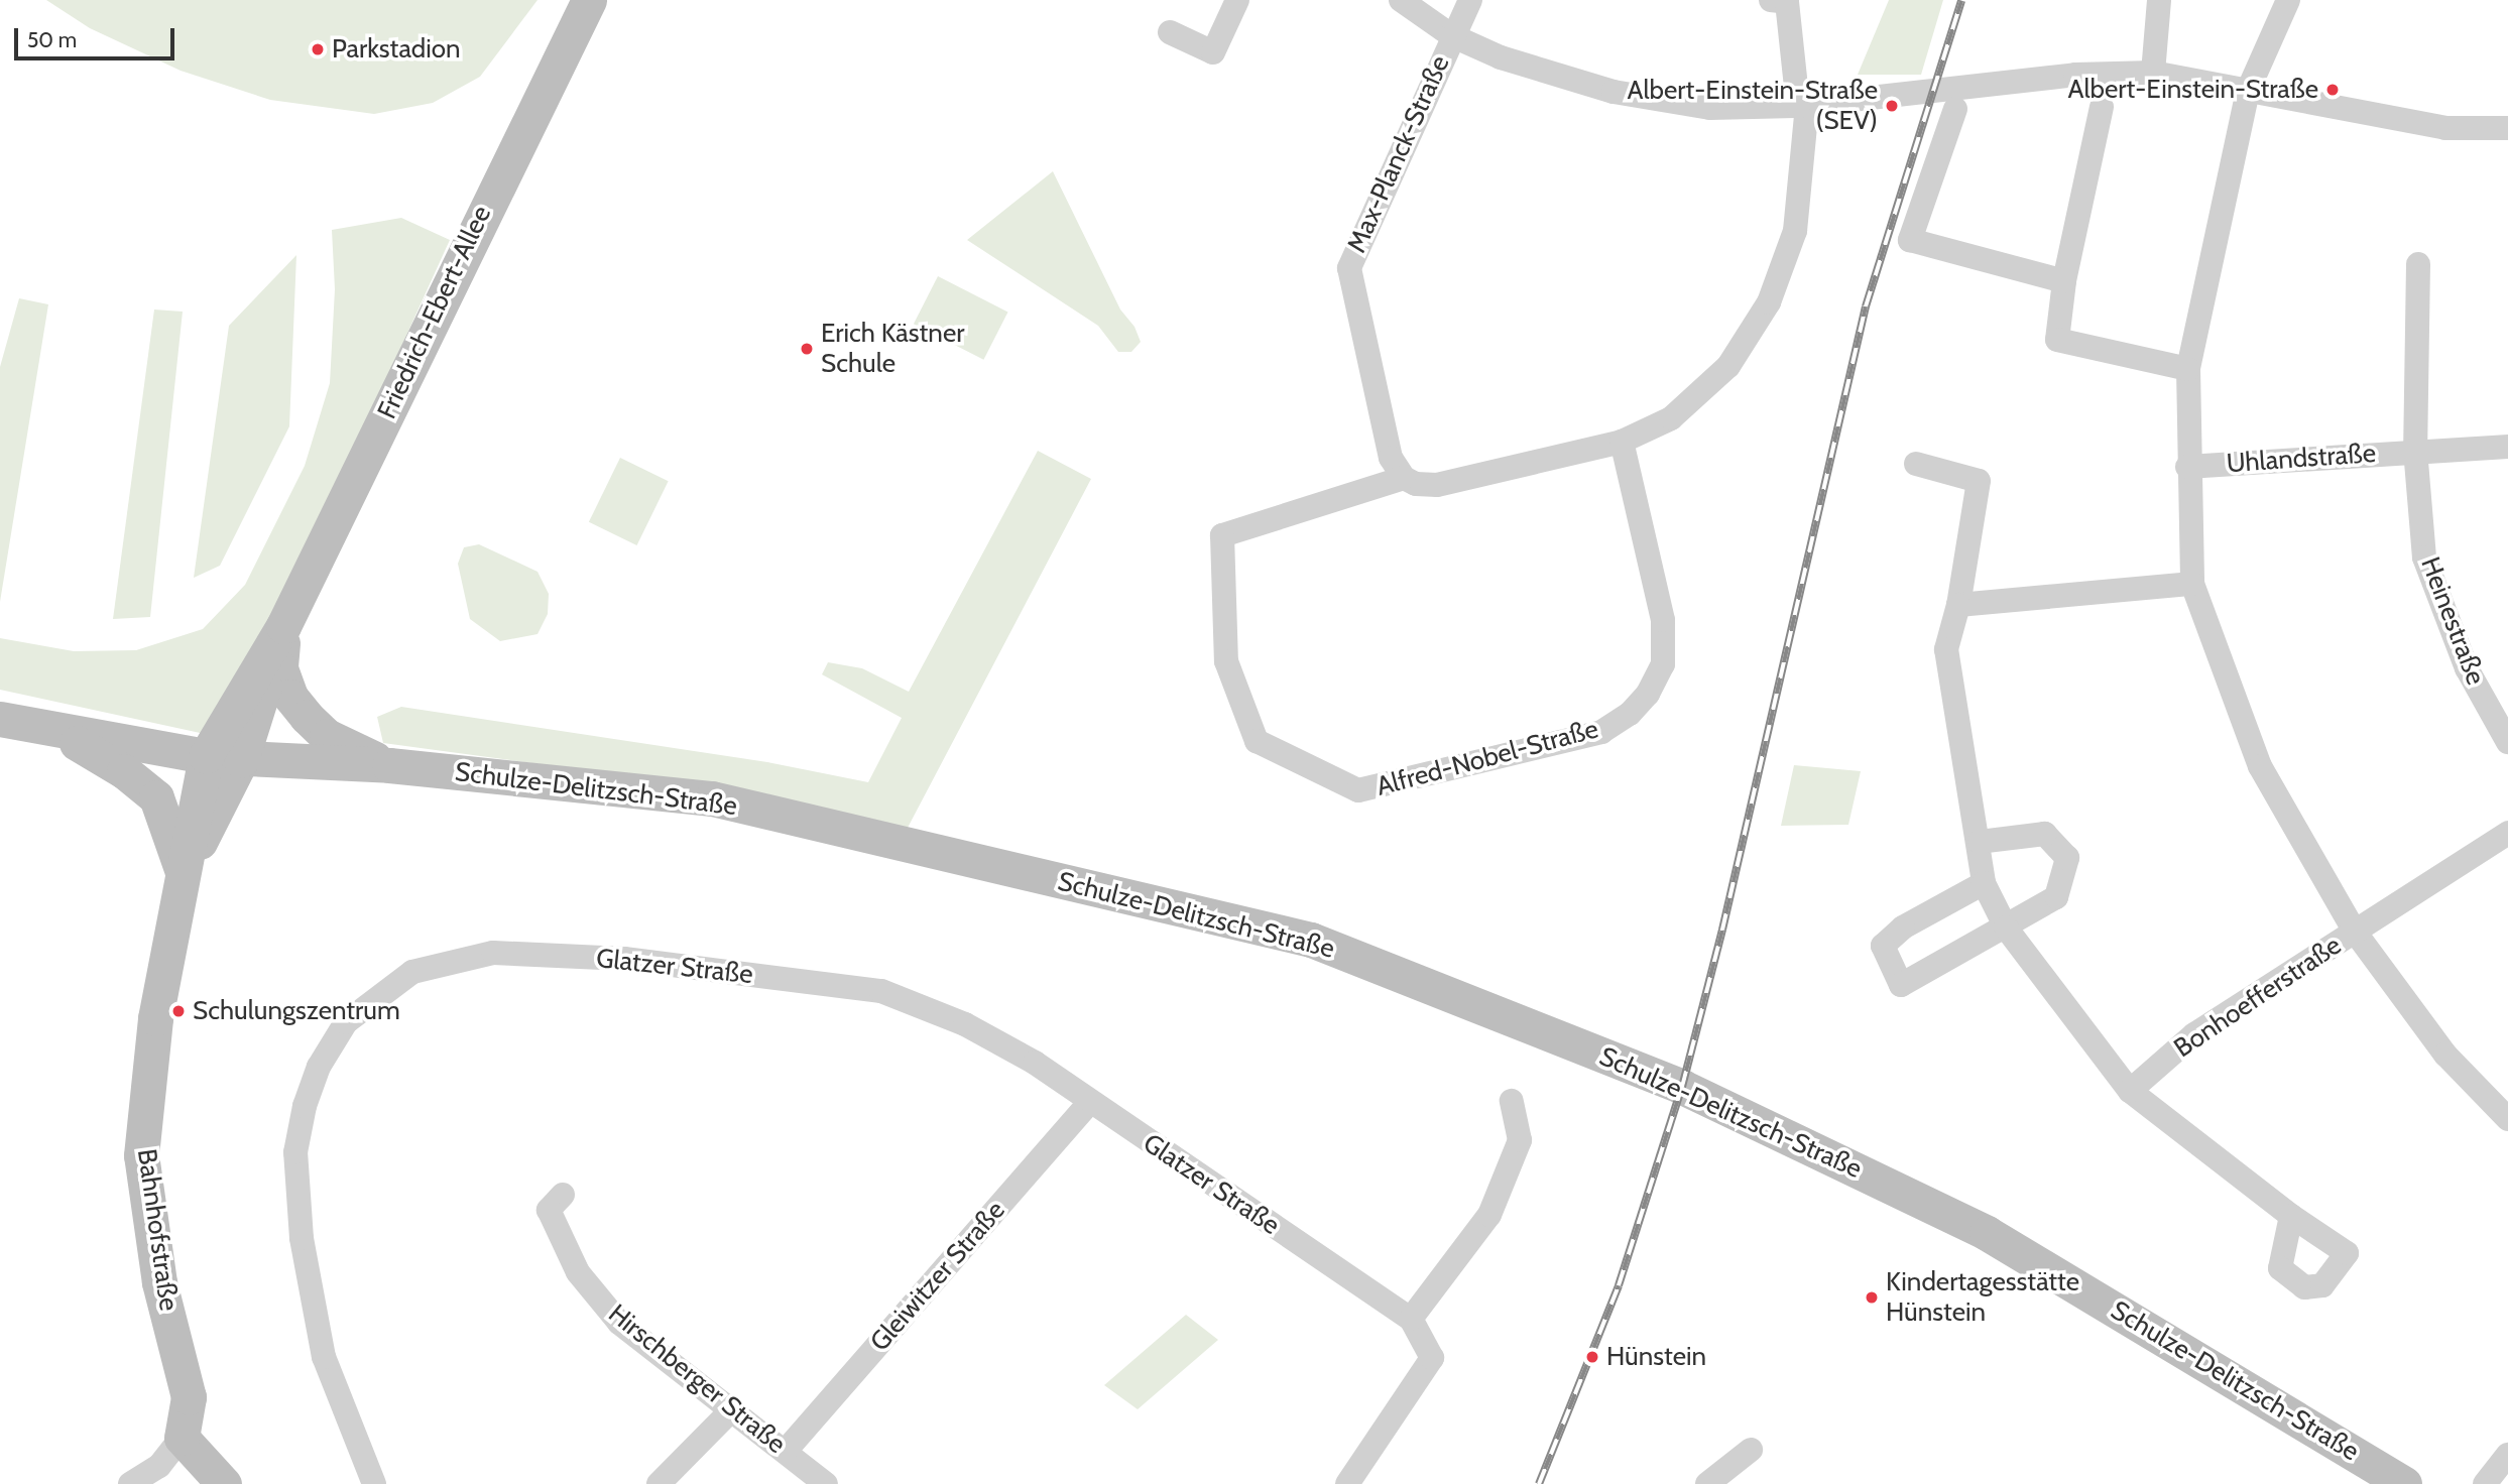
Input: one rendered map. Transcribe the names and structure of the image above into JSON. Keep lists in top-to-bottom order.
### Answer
{
  "streets": {
    "main road": ["Friedrich-Ebert-Allee", "Schulze-Delitzsch-Straße", "Bahnhofstraße"],
    "street": [
      "Max-Planck-Straße",
      "Uhlandstraße",
      "Heinestraße",
      "Alfred-Nobel-Straße",
      "Glatzer Straße",
      "Bonhoefferstraße",
      "Gleiwitzer Straße",
      "Hirschberger Straße"
    ]
  },
  "crossings": [
    ["Max-Planck-Straße", "Alfred-Nobel-Straße"],
    ["Friedrich-Ebert-Allee", "Bahnhofstraße"],
    ["Uhlandstraße", "Heinestraße"],
    ["Schulze-Delitzsch-Straße", "Bahnhofstraße"],
    ["Glatzer Straße", "Gleiwitzer Straße"],
    ["Gleiwitzer Straße", "Hirschberger Straße"]
  ],
  "places": [
    "Parkstadion",
    "Albert-Einstein-Straße",
    "Albert-Einstein-Straße (SEV)",
    "Erich Kästner Schule",
    "Schulungszentrum",
    "Kindertagesstätte Hünstein",
    "Hünstein"
  ],
  "scale_bar": "50 m"
}
